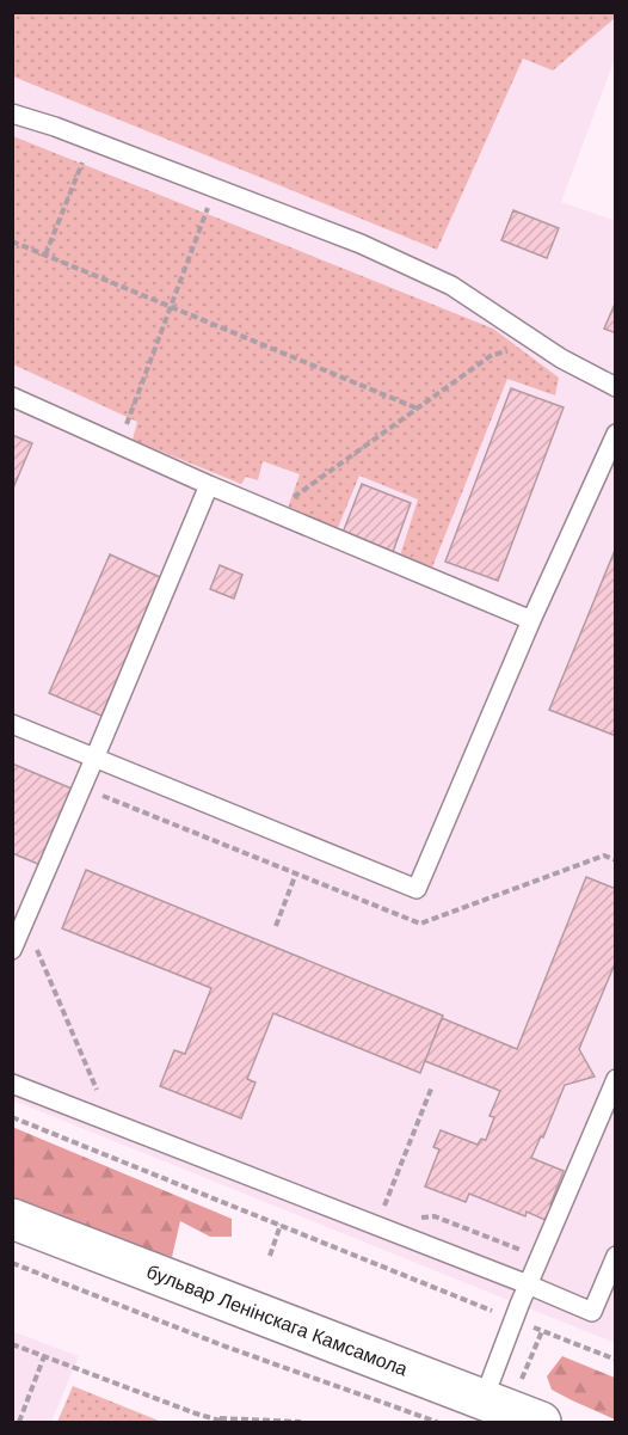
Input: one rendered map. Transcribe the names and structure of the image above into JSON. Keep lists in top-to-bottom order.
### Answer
{
  "streets": {
    "street": ["бульвар Ленінскага Камсамола"]
  }
}
